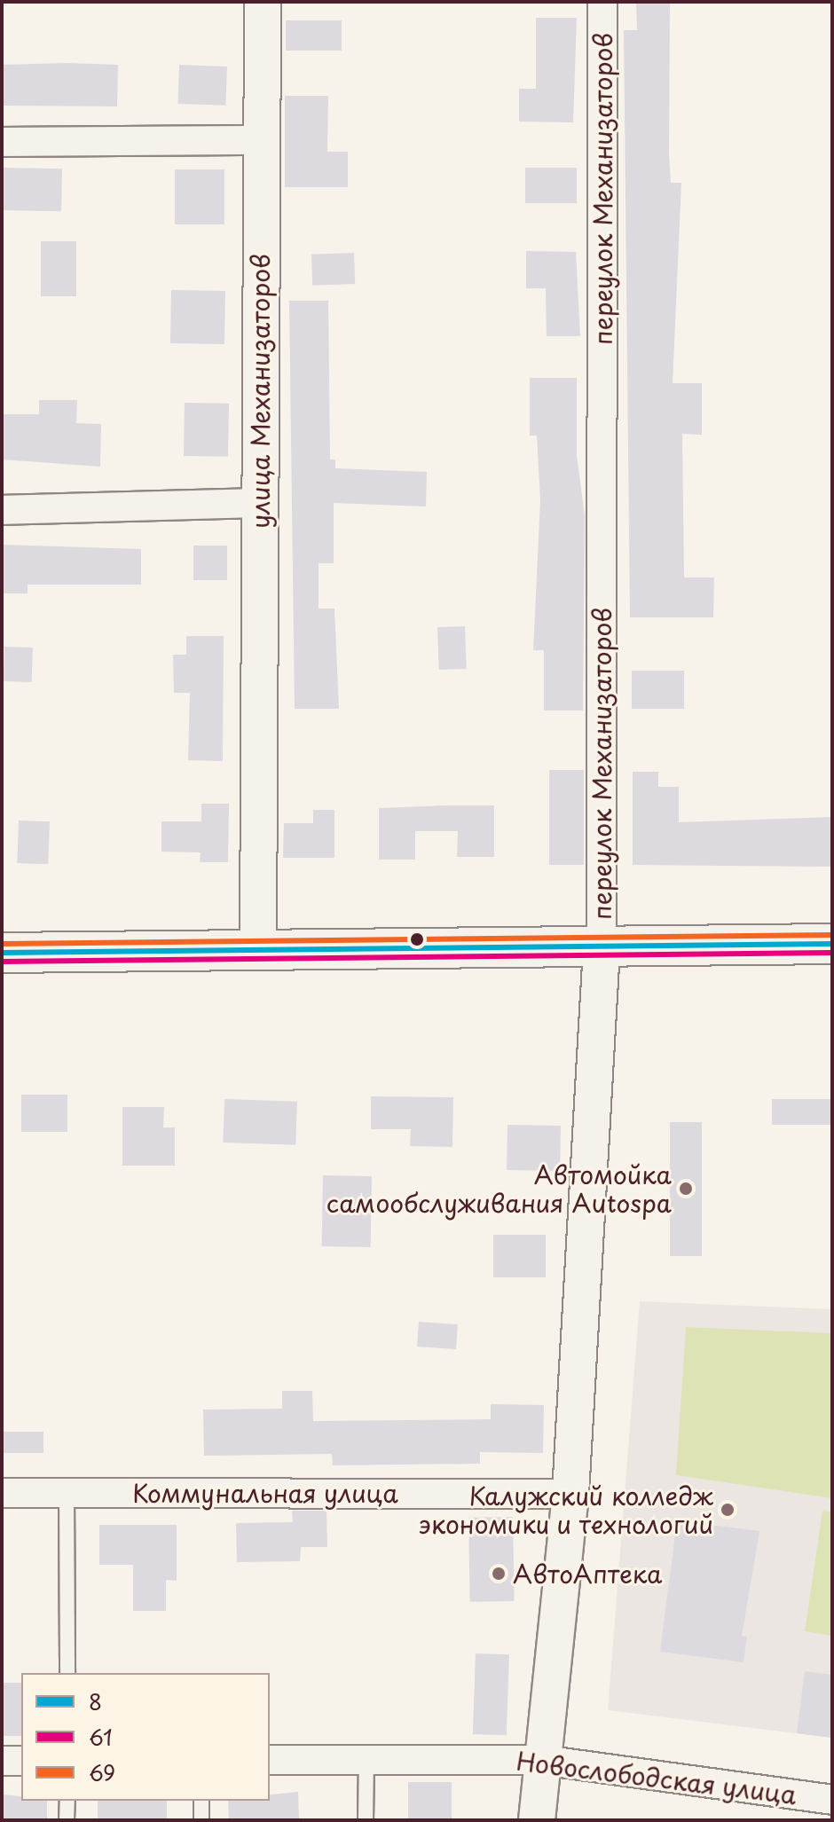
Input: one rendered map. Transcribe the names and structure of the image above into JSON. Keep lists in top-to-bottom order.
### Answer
{
  "streets": {
    "street": [
      "переулок Механизаторов",
      "улица Механизаторов",
      "Коммунальная улица",
      "Новослободская улица"
    ]
  },
  "crossings": [
    ["переулок Механизаторов", "Коммунальная улица"],
    ["переулок Механизаторов", "Новослободская улица"]
  ],
  "places": ["Автомойка самообслуживания Autospa", "Калужский колледж экономики и технологий", "АвтоАптека"],
  "lines": ["transit line 69", "transit line 8", "transit line 61"],
  "legend": ["8", "61", "69"]
}
